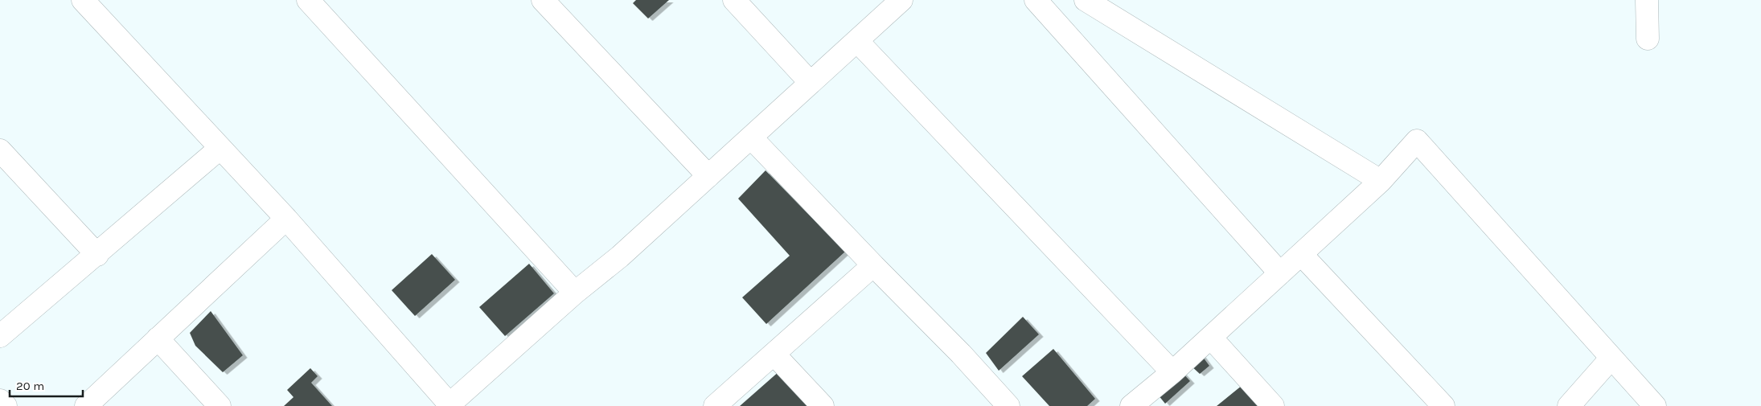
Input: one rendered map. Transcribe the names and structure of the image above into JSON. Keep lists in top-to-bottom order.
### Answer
{
  "scale_bar": "20 m"
}
